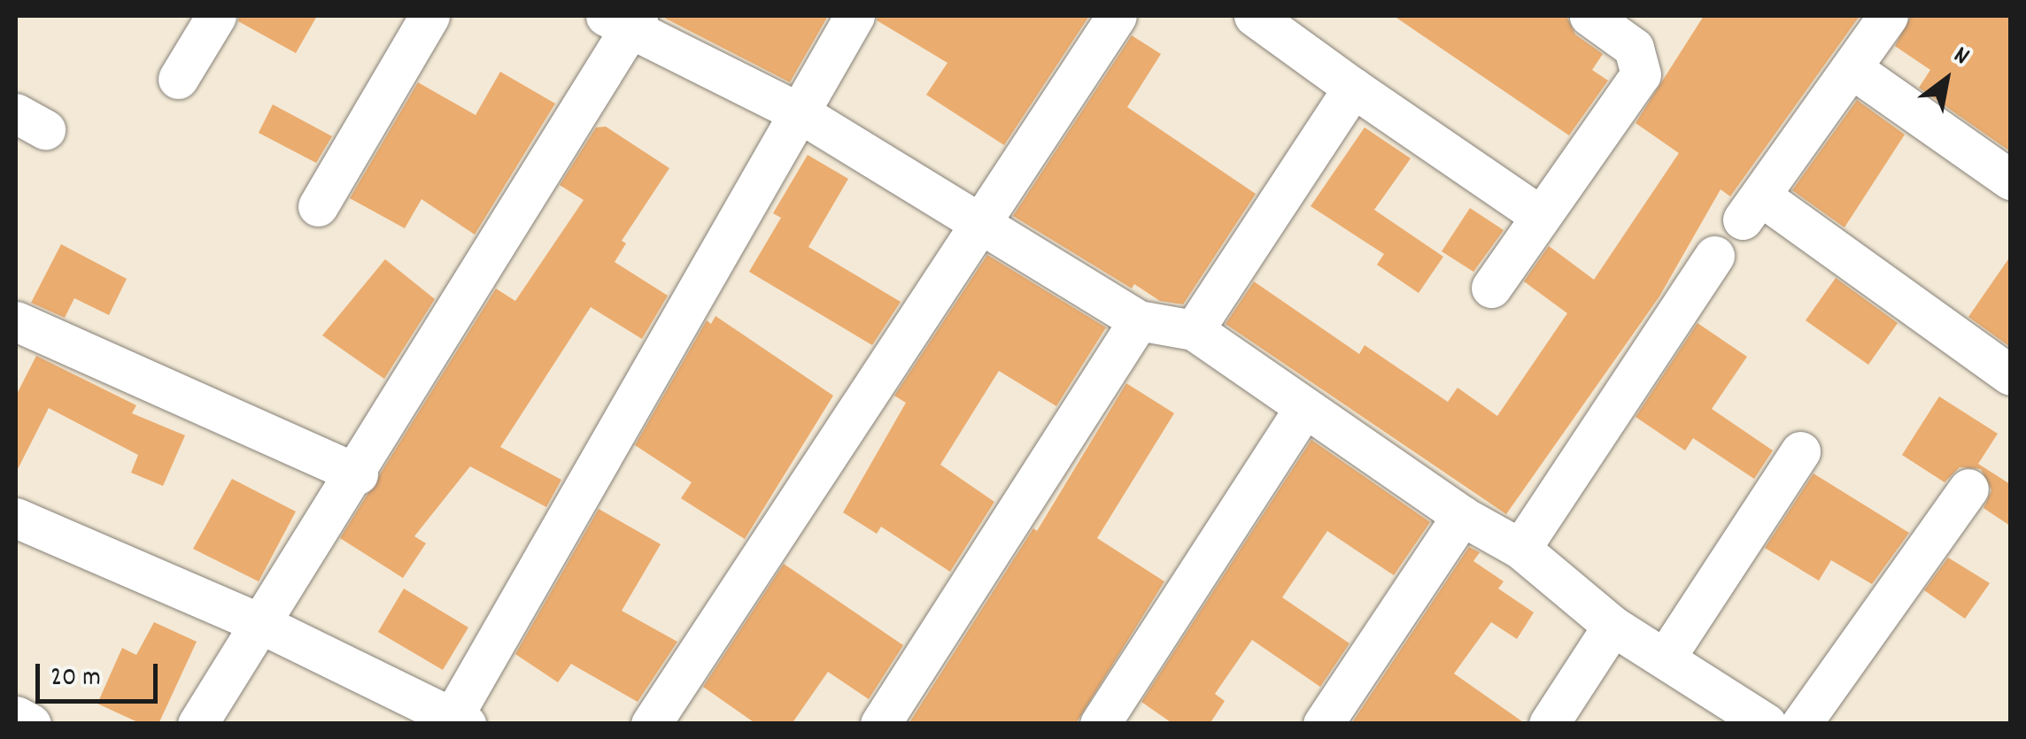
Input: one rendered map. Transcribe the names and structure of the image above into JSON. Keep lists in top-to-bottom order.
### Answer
{
  "scale_bar": "20 m",
  "north": "top right"
}
